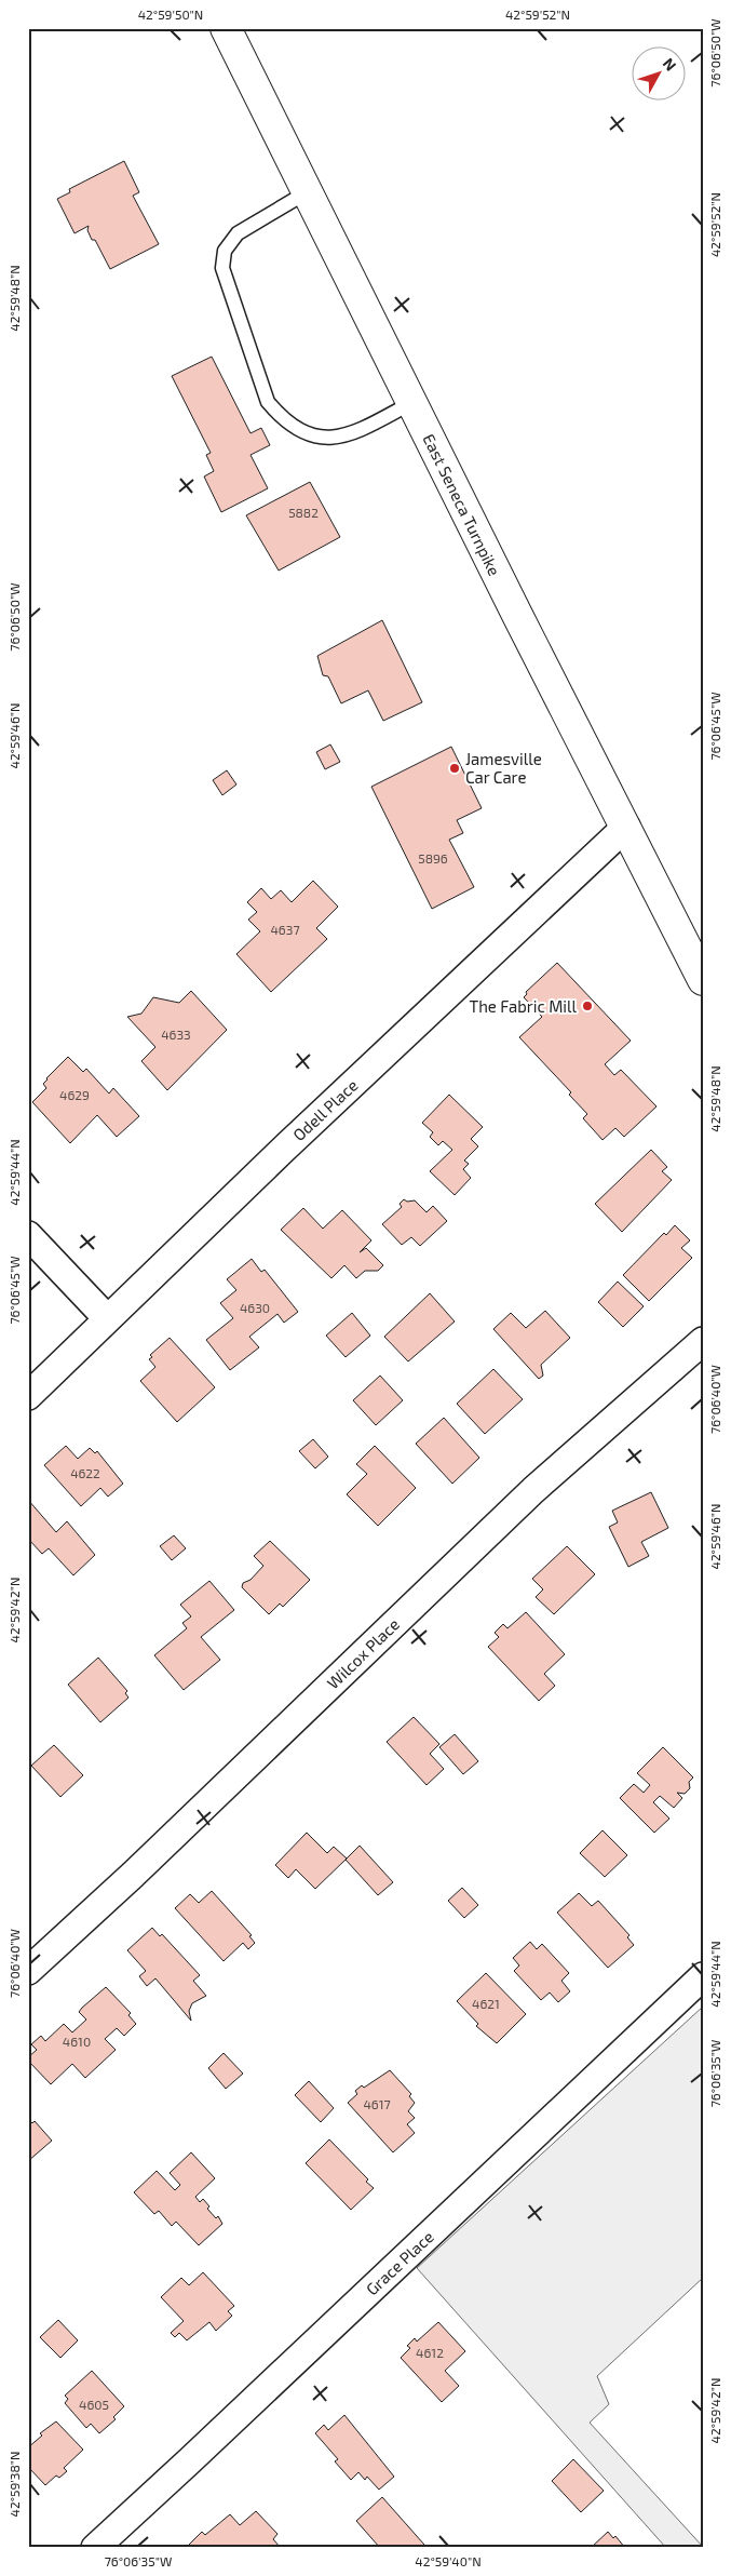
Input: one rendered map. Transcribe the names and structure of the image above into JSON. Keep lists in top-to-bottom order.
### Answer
{
  "streets": {
    "main road": ["East Seneca Turnpike"],
    "street": ["Odell Place", "Wilcox Place", "Grace Place"]
  },
  "crossings": [
    ["East Seneca Turnpike", "Odell Place"]
  ],
  "places": ["Jamesville Car Care", "The Fabric Mill"],
  "house_numbers": [
    "5882",
    "5896",
    "4637",
    "4633",
    "4629",
    "4630",
    "4622",
    "4621",
    "4610",
    "4617",
    "4612",
    "4605"
  ],
  "north": "top right",
  "coordinates": [
    "42°59'50\"N",
    "42°59'52\"N",
    "76°06'50\"W",
    "42°59'48\"N",
    "76°06'45\"W",
    "42°59'46\"N",
    "42°59'44\"N",
    "76°06'40\"W",
    "42°59'42\"N",
    "76°06'35\"W",
    "42°59'38\"N",
    "42°59'40\"N"
  ]
}
